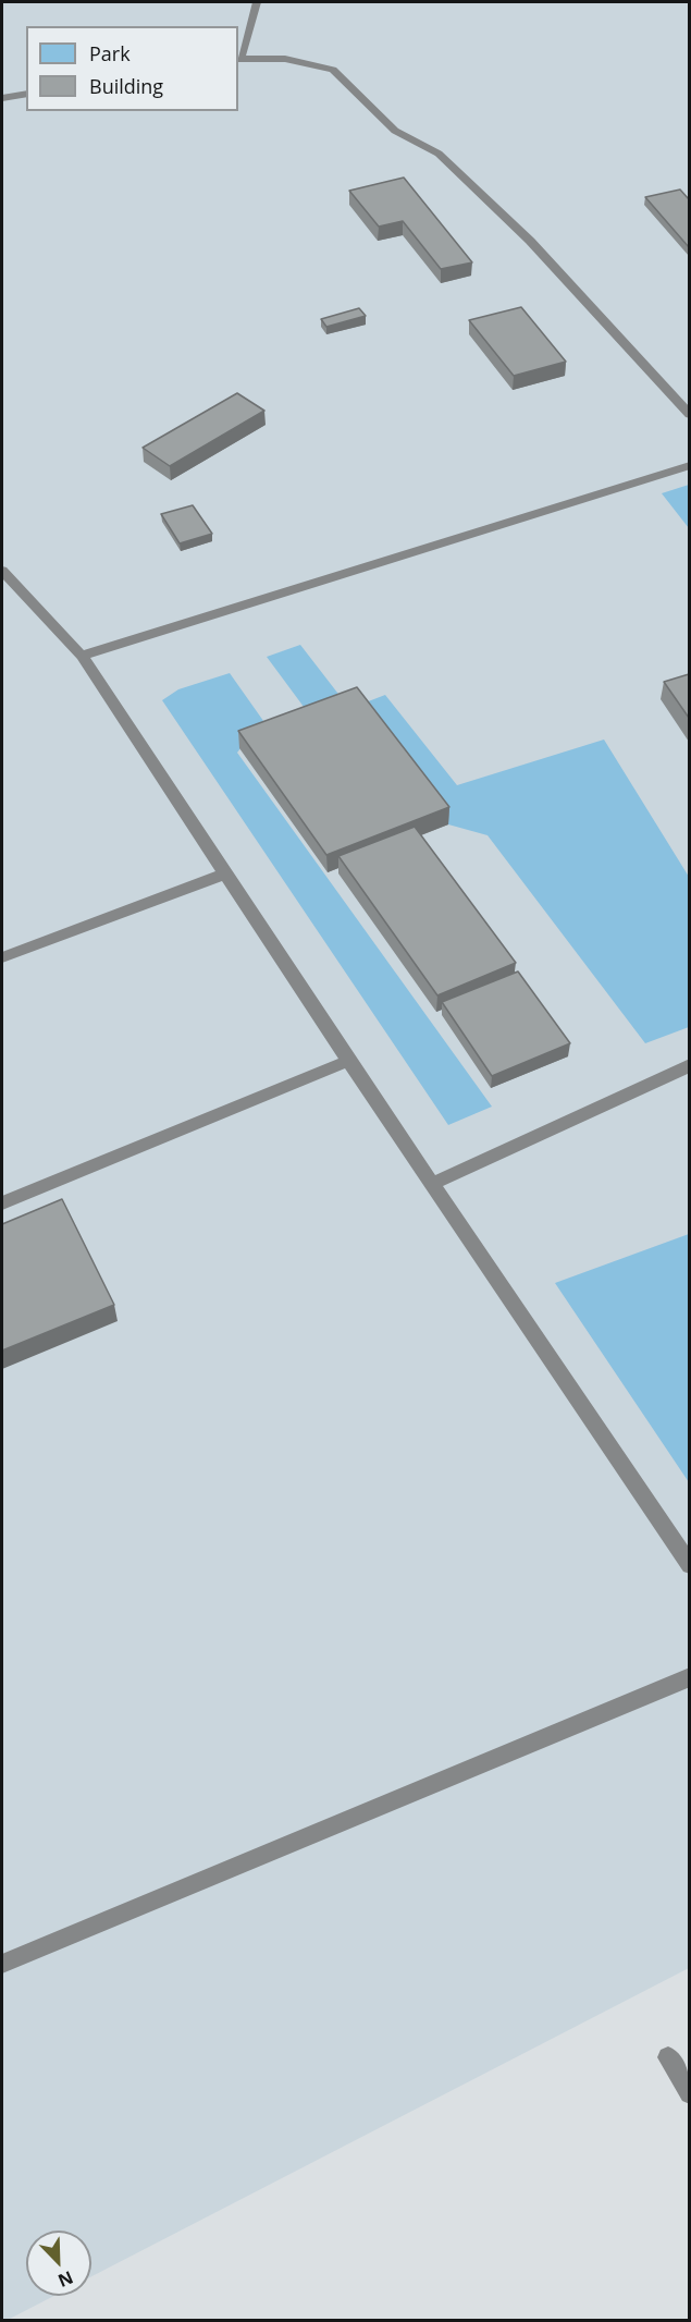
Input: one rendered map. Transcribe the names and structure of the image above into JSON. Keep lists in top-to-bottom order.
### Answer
{
  "legend": ["Park", "Building"],
  "north": "bottom right"
}
